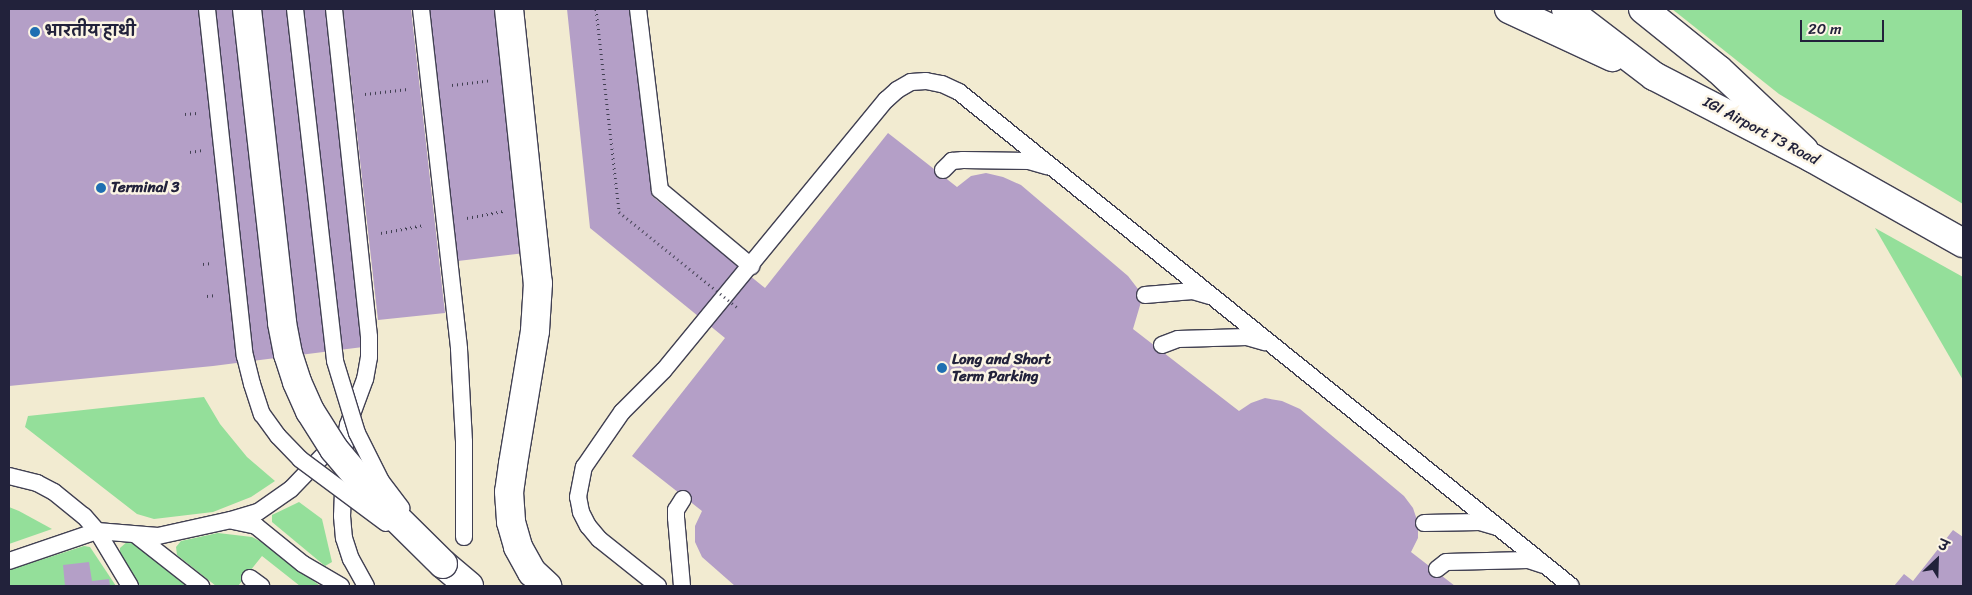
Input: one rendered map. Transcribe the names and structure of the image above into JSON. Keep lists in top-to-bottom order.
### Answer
{
  "streets": {
    "main road": ["IGI Airport T3 Road"]
  },
  "places": ["भारतीय हाथी", "Terminal 3", "Long and Short Term Parking"],
  "scale_bar": "20 m",
  "north": "top right"
}
